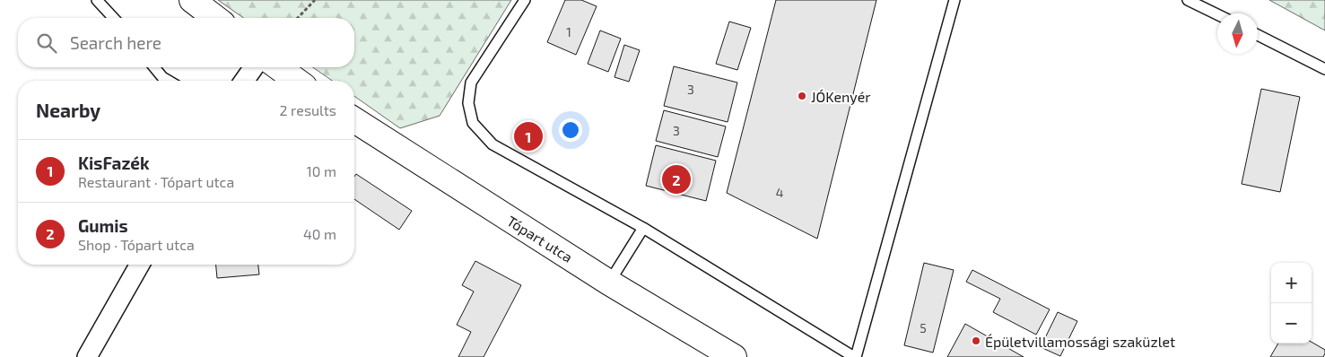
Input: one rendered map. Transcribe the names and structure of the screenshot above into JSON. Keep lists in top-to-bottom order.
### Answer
{
  "streets": {
    "main road": ["Tópart utca"]
  },
  "places": ["JÓKenyér", "Épületvillamossági szaküzlet"],
  "house_numbers": [
    "1",
    "3",
    "3",
    "4",
    "5"
  ],
  "north": "bottom",
  "page": {
    "search": "Search here",
    "heading": ["Nearby", "2 results"],
    "pins": ["1", "2"],
    "list": [
      {
        "mark": "1",
        "name": "KisFazék",
        "note": "Restaurant · Tópart utca",
        "value": "10 m"
      },
      {
        "mark": "2",
        "name": "Gumis",
        "note": "Shop · Tópart utca",
        "value": "40 m"
      }
    ],
    "map_buttons": ["+", "−"]
  }
}
